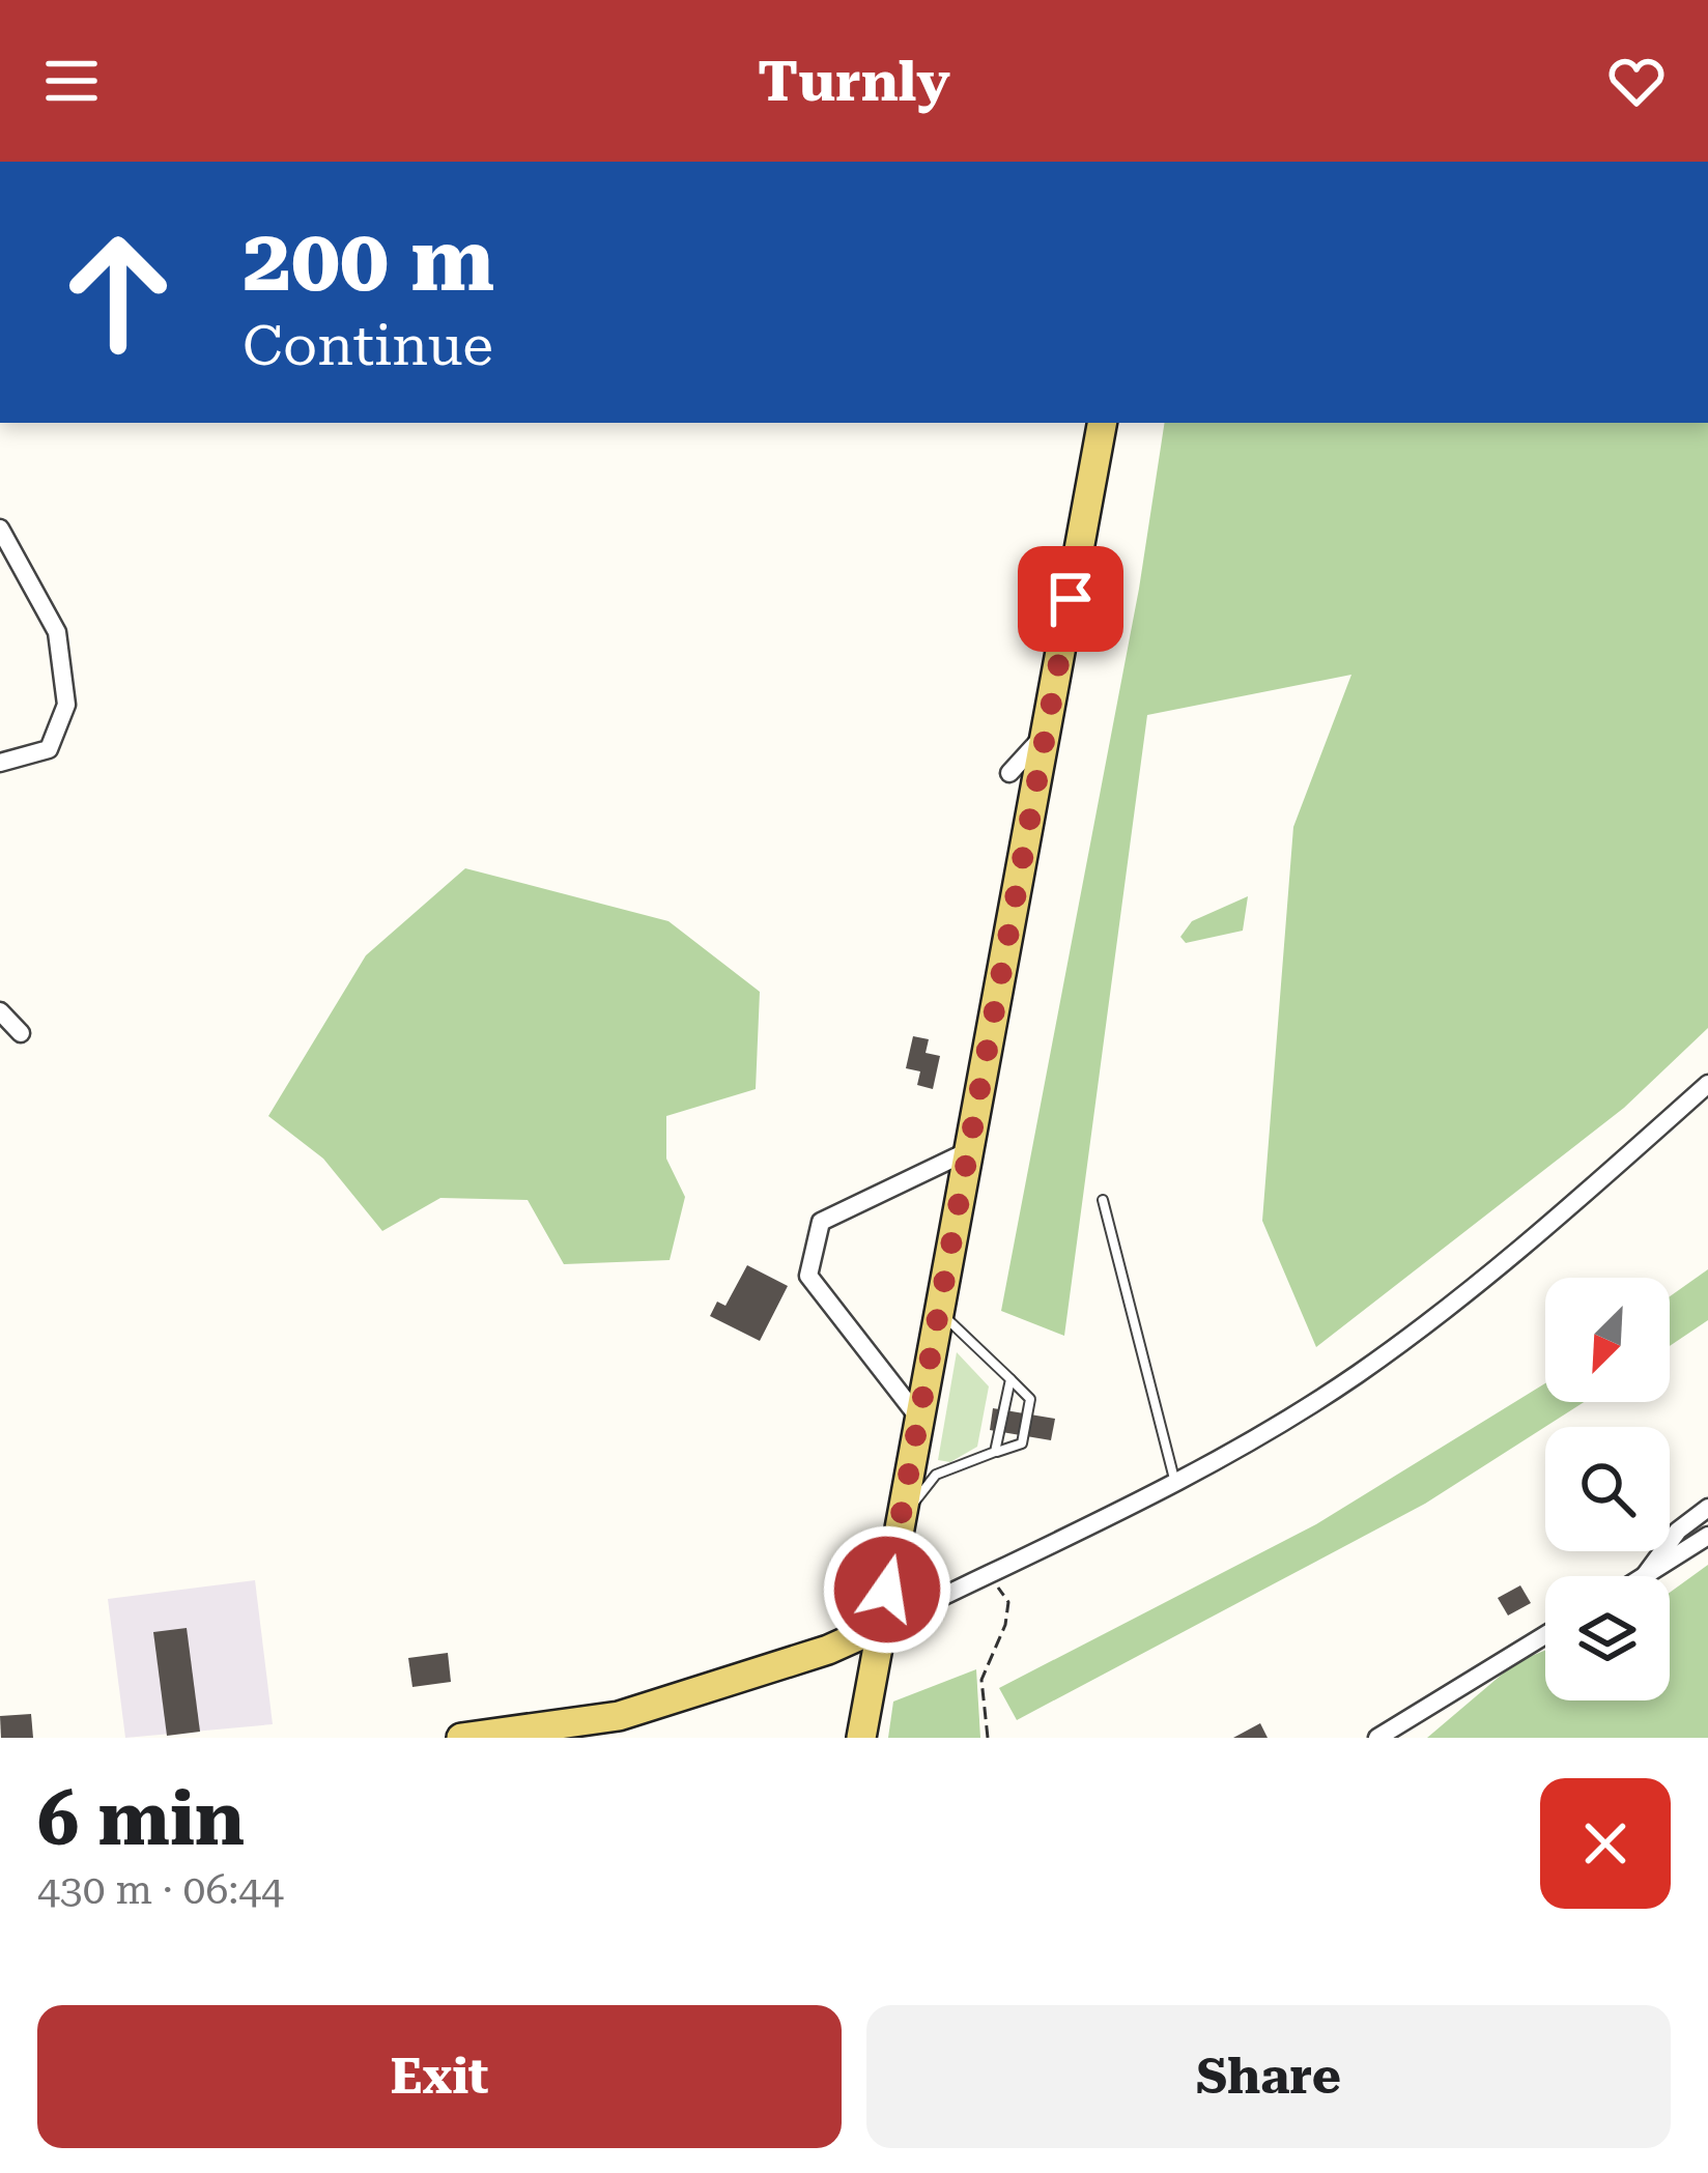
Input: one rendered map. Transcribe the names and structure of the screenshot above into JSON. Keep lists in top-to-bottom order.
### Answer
{
  "north": "bottom left",
  "page": {
    "header": "Turnly",
    "turn": ["200 m", "Continue"],
    "heading": ["6 min", "430 m · 06:44"],
    "buttons": ["Exit", "Share"]
  }
}
